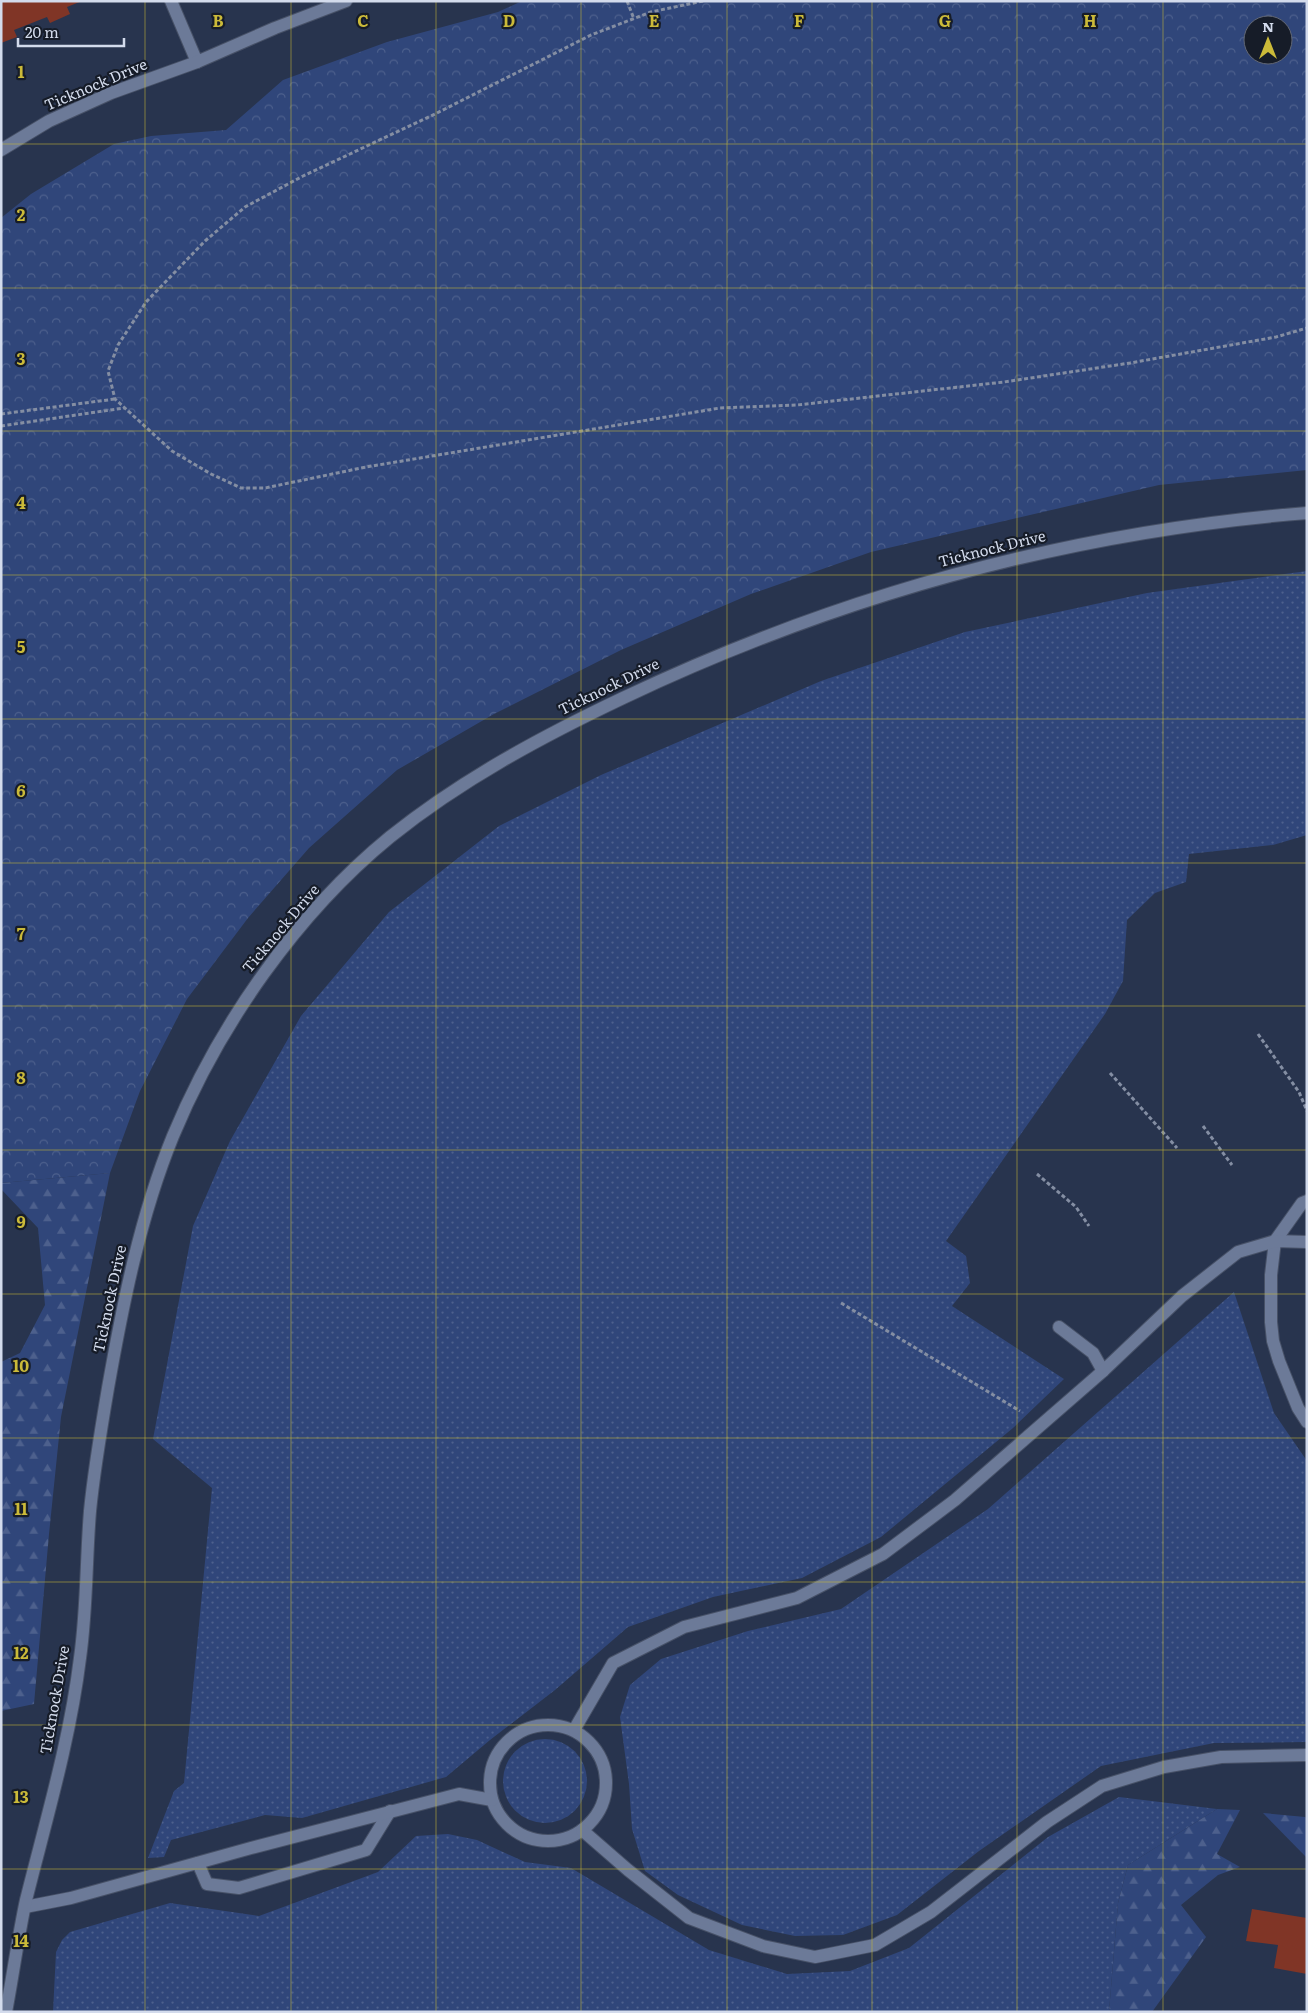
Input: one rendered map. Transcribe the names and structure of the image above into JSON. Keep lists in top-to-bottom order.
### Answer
{
  "streets": {
    "street": ["Ticknock Drive"]
  },
  "scale_bar": "20 m",
  "north": "top",
  "grid": {
    "columns": [
      "B",
      "C",
      "D",
      "E",
      "F",
      "G",
      "H"
    ],
    "rows": [
      "1",
      "2",
      "3",
      "4",
      "5",
      "6",
      "7",
      "8",
      "9",
      "10",
      "11",
      "12",
      "13",
      "14"
    ]
  }
}
